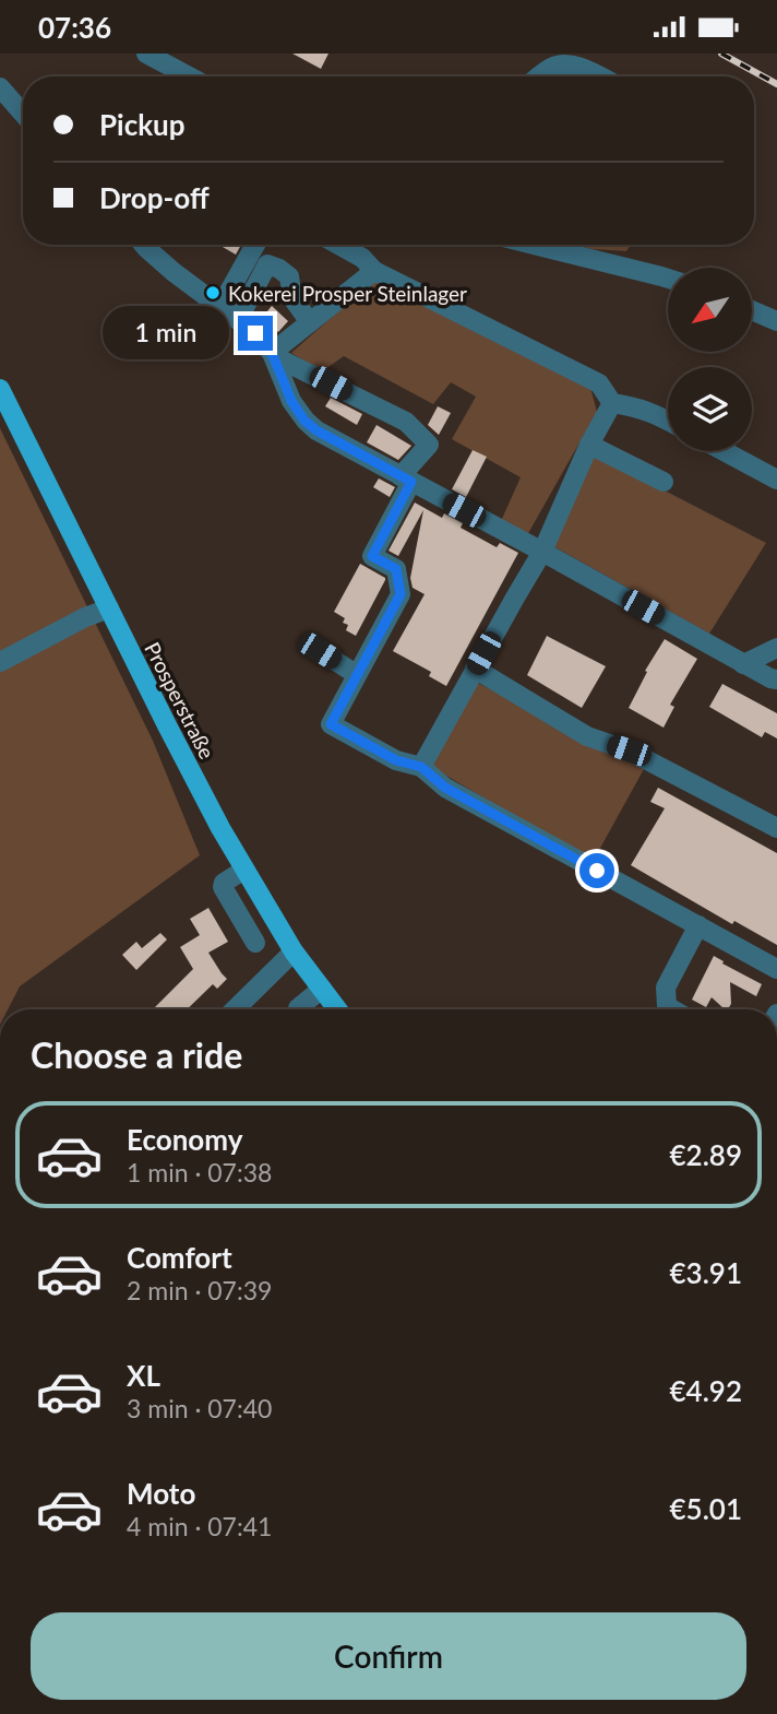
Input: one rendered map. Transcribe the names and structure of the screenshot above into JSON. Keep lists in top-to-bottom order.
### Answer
{
  "streets": {
    "main road": ["Prosperstraße"]
  },
  "places": ["Kokerei Prosper Steinlager"],
  "north": "bottom left",
  "page": {
    "status": "07:36",
    "banner": ["Pickup", "Drop-off"],
    "bubble": "1 min",
    "heading": "Choose a ride",
    "list": [
      {
        "name": "Economy",
        "note": "1 min · 07:38",
        "value": "€2.89"
      },
      {
        "name": "Comfort",
        "note": "2 min · 07:39",
        "value": "€3.91"
      },
      {
        "name": "XL",
        "note": "3 min · 07:40",
        "value": "€4.92"
      },
      {
        "name": "Moto",
        "note": "4 min · 07:41",
        "value": "€5.01"
      }
    ],
    "buttons": "Confirm"
  }
}
